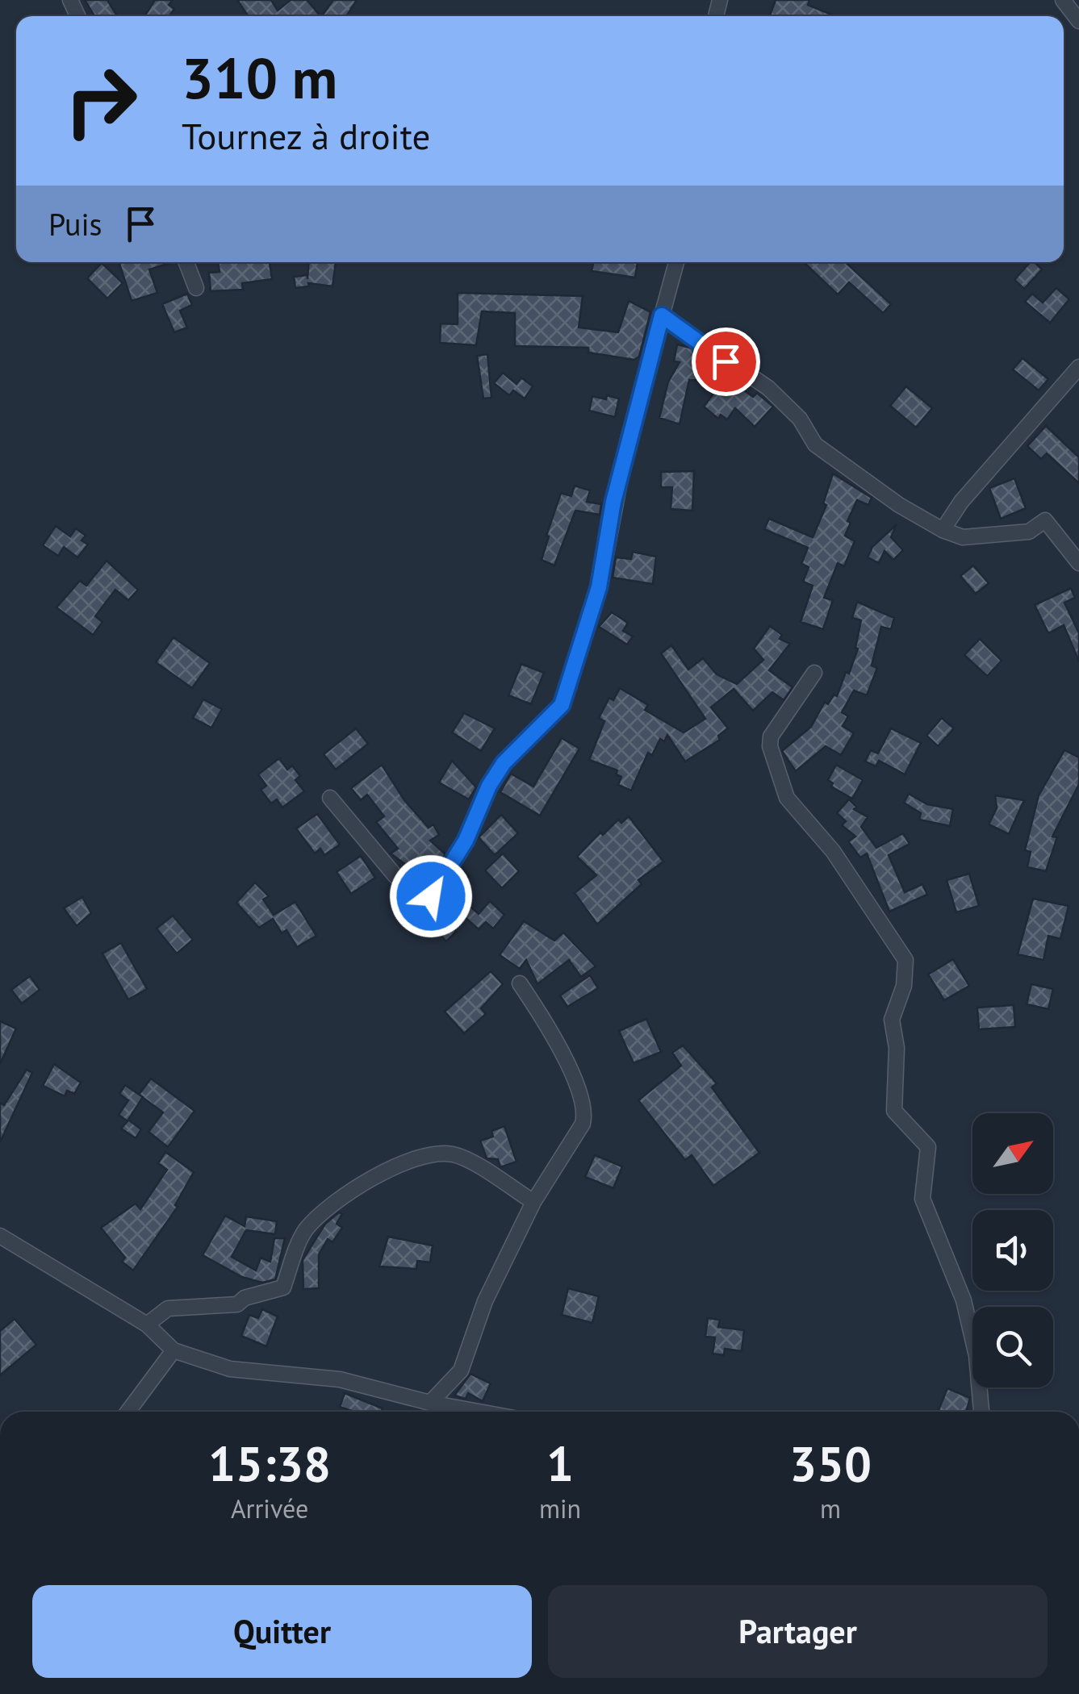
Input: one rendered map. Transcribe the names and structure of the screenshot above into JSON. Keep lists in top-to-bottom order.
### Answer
{
  "north": "top right",
  "page": {
    "turn": ["310 m", "Tournez à droite"],
    "then": "Puis",
    "eta": [
      "15:38",
      "Arrivée",
      "1",
      "min",
      "350",
      "m"
    ],
    "buttons": ["Quitter", "Partager"]
  }
}
